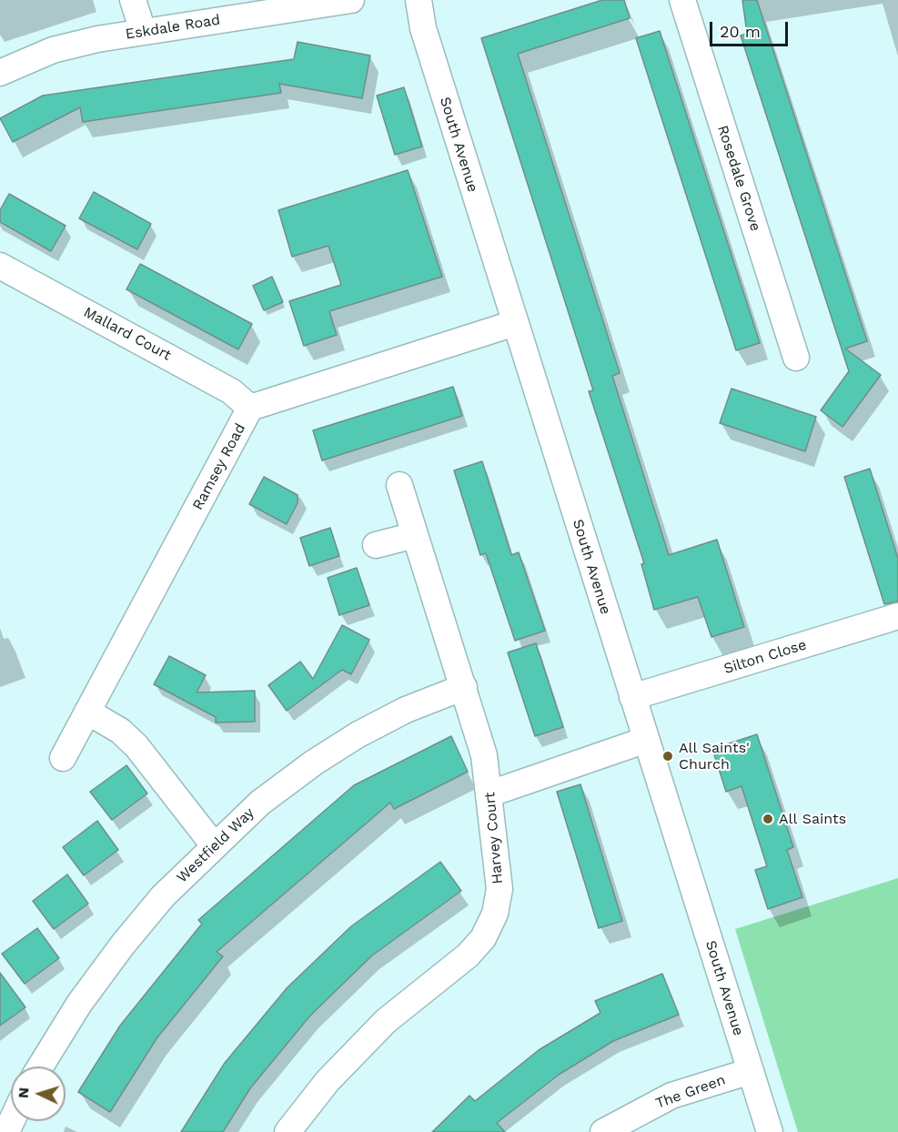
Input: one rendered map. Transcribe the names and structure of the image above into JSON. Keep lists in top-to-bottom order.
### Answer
{
  "streets": {
    "street": [
      "Eskdale Road",
      "South Avenue",
      "Rosedale Grove",
      "Mallard Court",
      "Ramsey Road",
      "Silton Close",
      "Harvey Court",
      "Westfield Way",
      "The Green"
    ]
  },
  "crossings": [
    ["South Avenue", "Ramsey Road"],
    ["South Avenue", "Silton Close"],
    ["South Avenue", "The Green"],
    ["Mallard Court", "Ramsey Road"],
    ["Harvey Court", "Westfield Way"]
  ],
  "places": ["All Saints' Church", "All Saints"],
  "scale_bar": "20 m",
  "north": "left"
}
